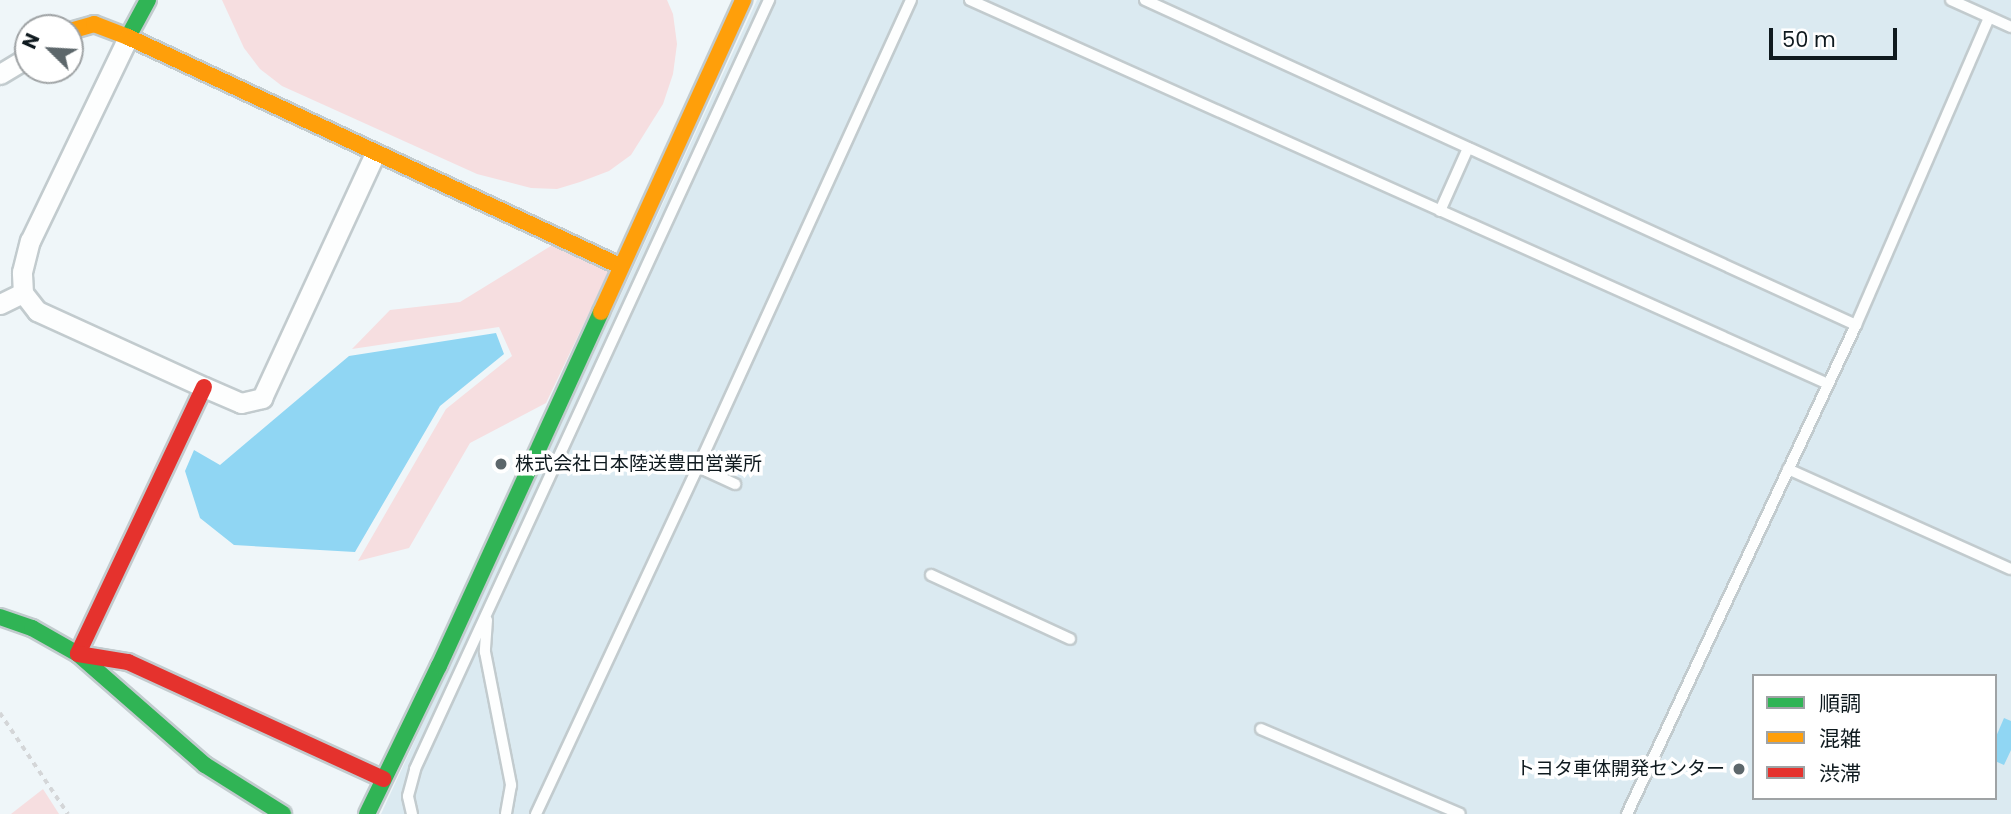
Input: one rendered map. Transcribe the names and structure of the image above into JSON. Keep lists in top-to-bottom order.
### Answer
{
  "places": ["株式会社日本陸送豊田営業所", "トヨタ車体開発センター"],
  "legend": ["順調", "混雑", "渋滞"],
  "scale_bar": "50 m",
  "north": "top left"
}
